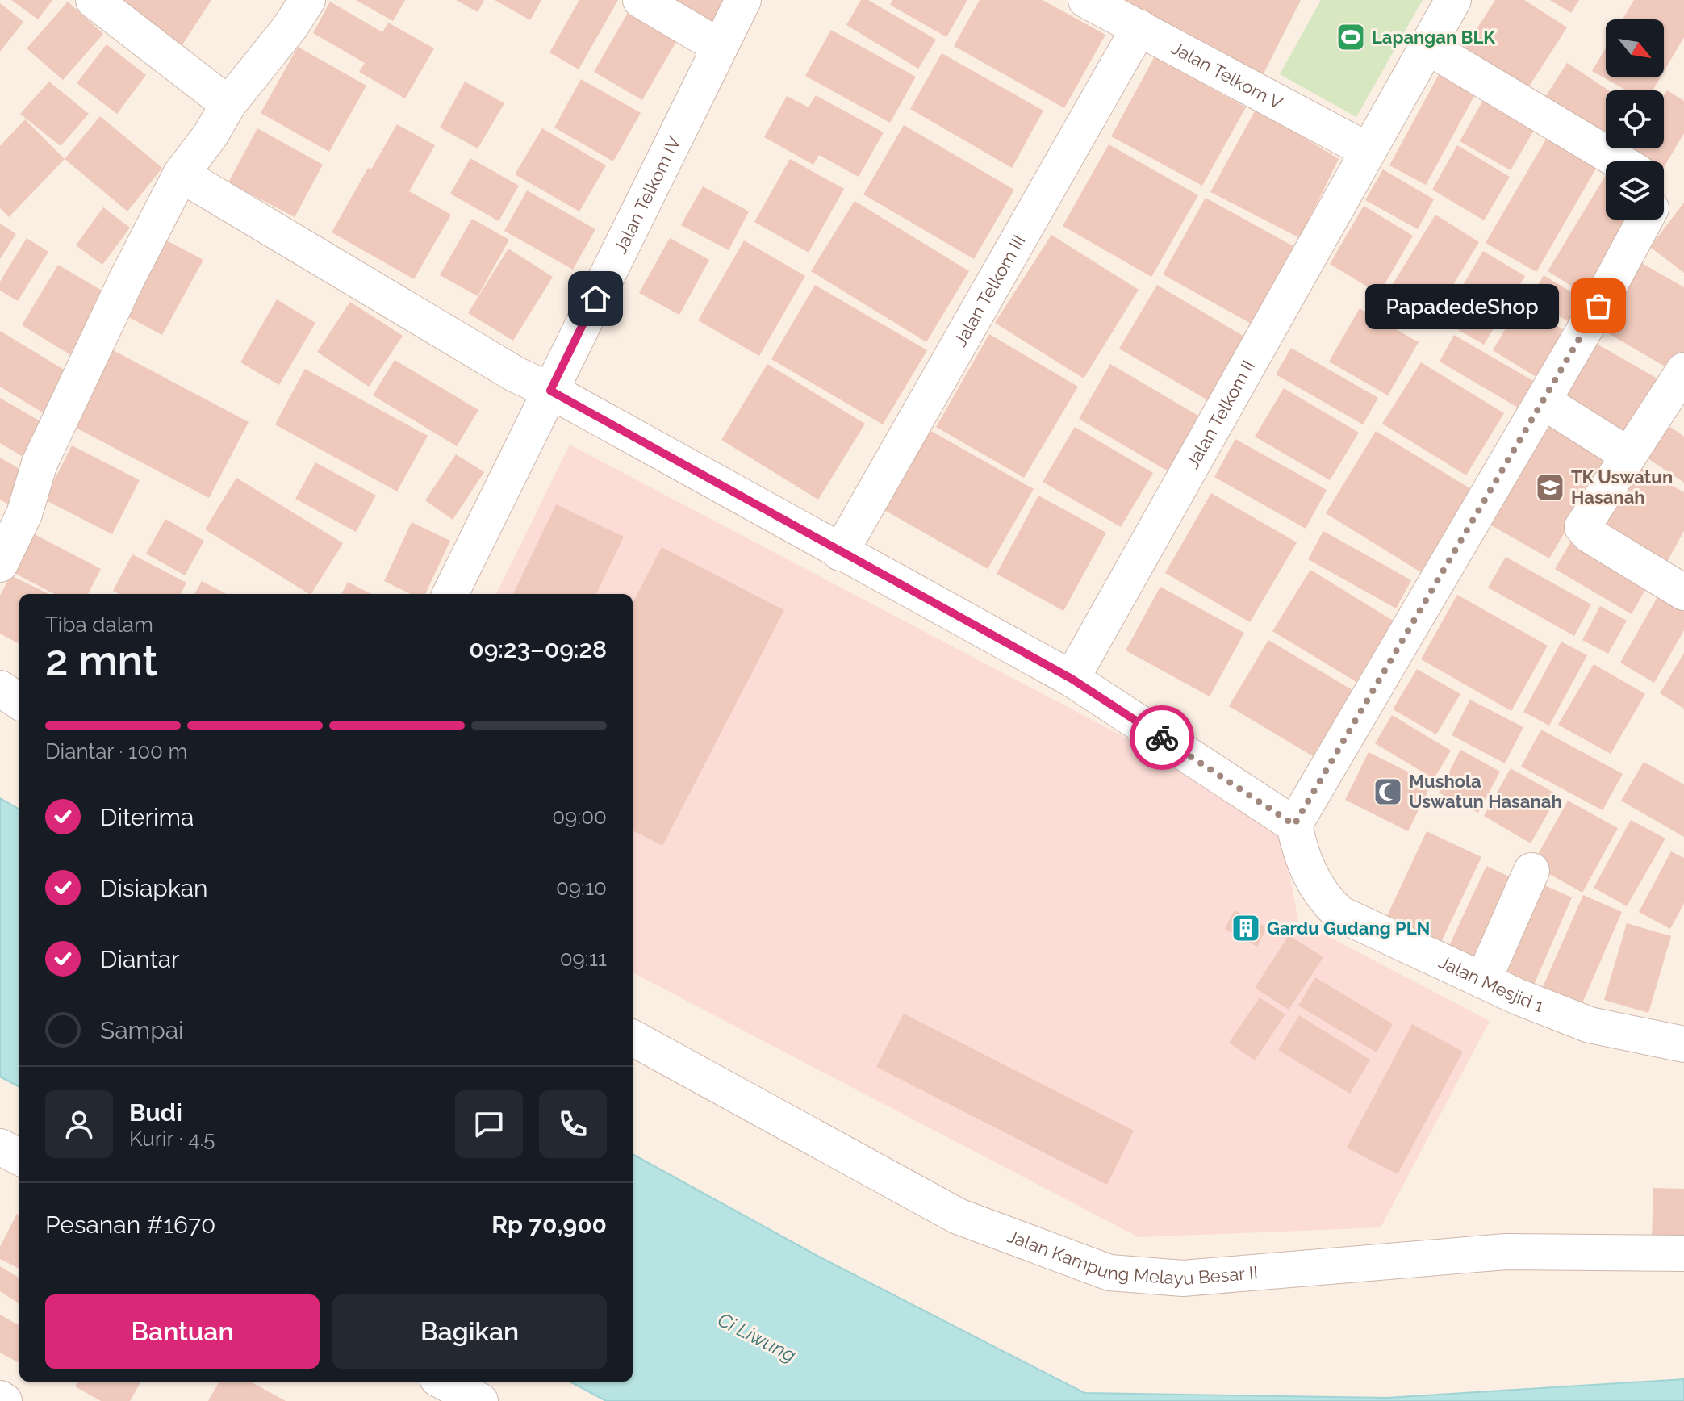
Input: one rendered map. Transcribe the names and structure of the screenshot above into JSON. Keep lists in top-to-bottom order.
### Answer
{
  "streets": {
    "street": [
      "Jalan Telkom V",
      "Jalan Telkom IV",
      "Jalan Telkom III",
      "Jalan Telkom II",
      "Jalan Mesjid 1",
      "Jalan Kampung Melayu Besar II"
    ]
  },
  "crossings": [
    ["Jalan Telkom V", "Jalan Telkom III"],
    ["Jalan Telkom V", "Jalan Telkom II"]
  ],
  "water": ["Ci Liwung"],
  "places": {
    "sports": ["Lapangan BLK"],
    "other": ["PapadedeShop"],
    "school or university": ["TK Uswatun Hasanah"],
    "mosque": ["Mushola Uswatun Hasanah"],
    "building": ["Gardu Gudang PLN"]
  },
  "north": "bottom right",
  "page": {
    "bubble": "PapadedeShop",
    "heading": ["2 mnt", "Tiba dalam", "09:23–09:28"],
    "panel": [
      "Budi",
      "Kurir · 4.5",
      "Pesanan #1670",
      "Rp 70,900"
    ],
    "bar": "Diantar · 100 m",
    "list": [
      ["Diterima", "09:00"],
      ["Disiapkan", "09:10"],
      ["Diantar", "09:11"],
      "Sampai"
    ],
    "buttons": ["Bantuan", "Bagikan"]
  }
}
